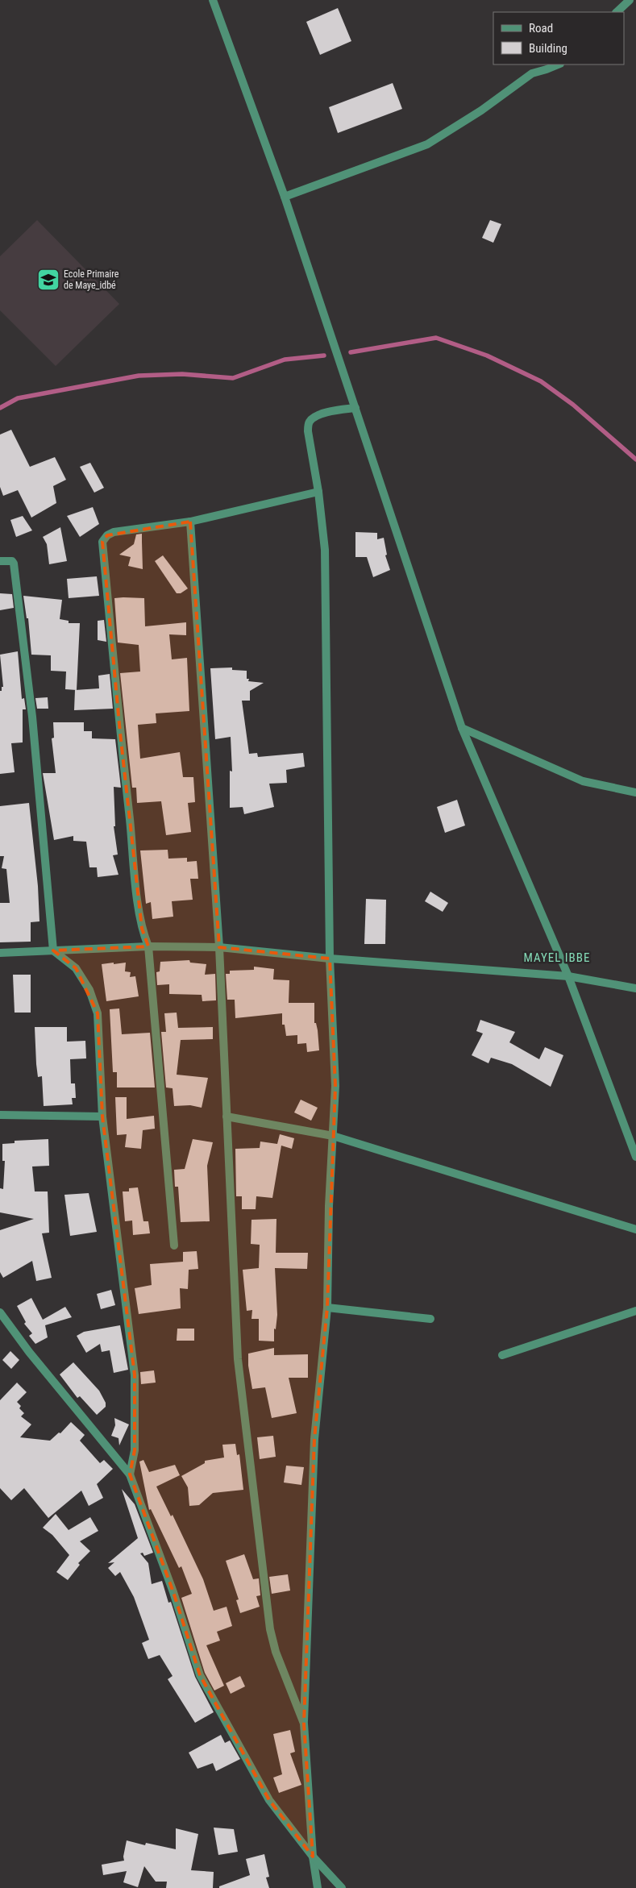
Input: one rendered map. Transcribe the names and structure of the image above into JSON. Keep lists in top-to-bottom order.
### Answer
{
  "districts": ["MAYEL IBBE"],
  "places": {
    "school or university": ["Ecole Primaire de Maye_idbé"]
  },
  "legend": ["Road", "Building"]
}
